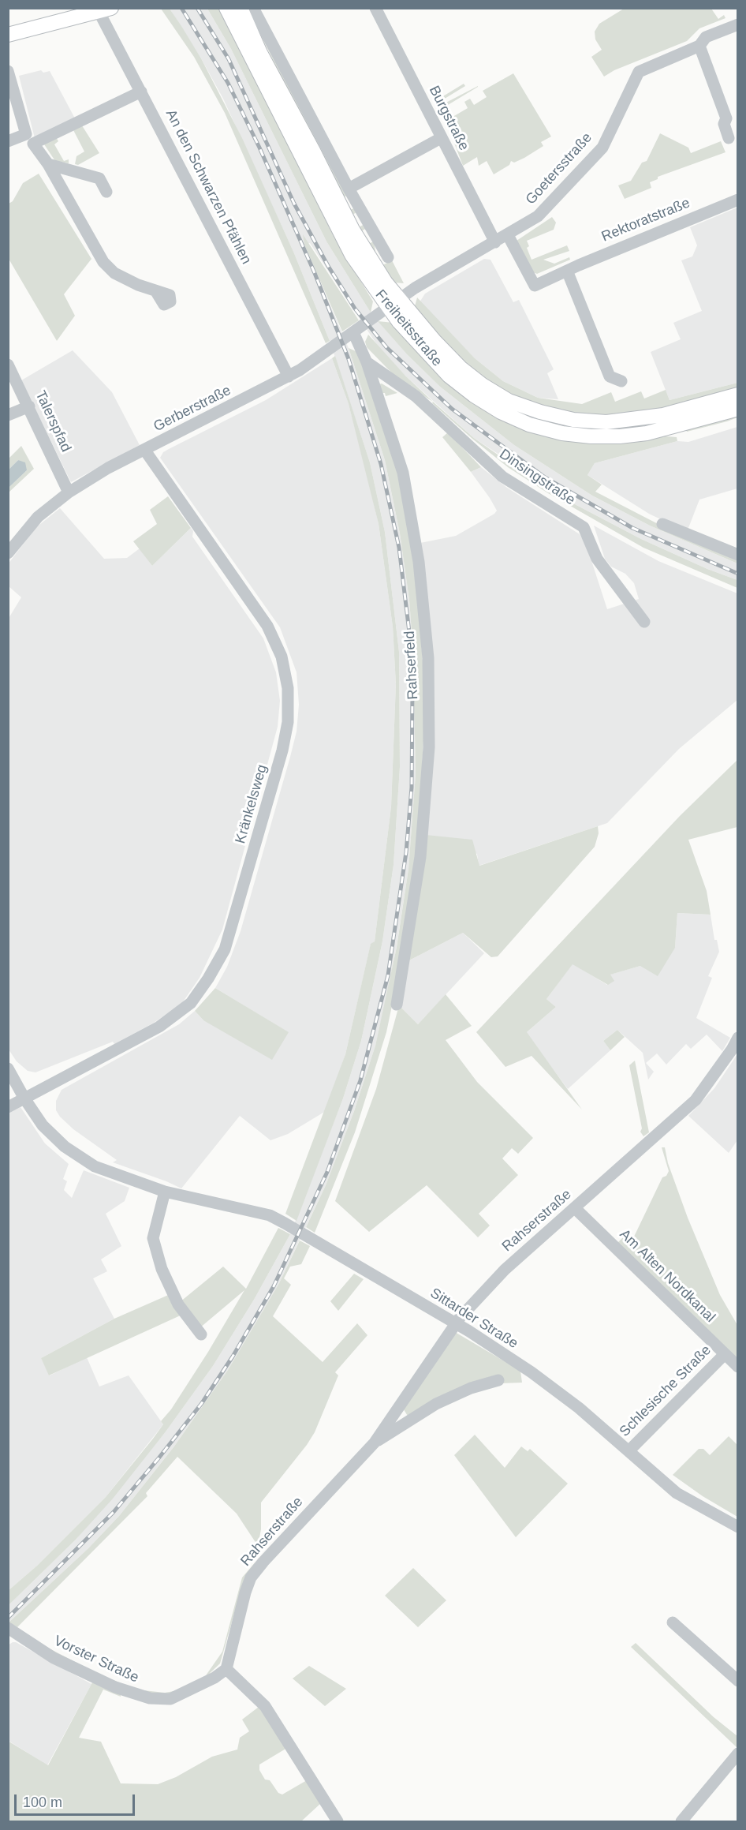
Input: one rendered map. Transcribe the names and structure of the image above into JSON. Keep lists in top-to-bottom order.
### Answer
{
  "streets": {
    "main road": ["Freiheitsstraße"],
    "street": [
      "Burgstraße",
      "Goetersstraße",
      "An den Schwarzen Pfählen",
      "Rektoratstraße",
      "Gerberstraße",
      "Talerspfad",
      "Dinsingstraße",
      "Rahserfeld",
      "Kränkelsweg",
      "Rahserstraße",
      "Am Alten Nordkanal",
      "Sittarder Straße",
      "Schlesische Straße",
      "Vorster Straße"
    ]
  },
  "crossings": [
    ["Burgstraße", "Goetersstraße"],
    ["Goetersstraße", "Rektoratstraße"],
    ["Goetersstraße", "Freiheitsstraße"],
    ["Goetersstraße", "Gerberstraße"],
    ["An den Schwarzen Pfählen", "Gerberstraße"],
    ["Freiheitsstraße", "Gerberstraße"],
    ["Gerberstraße", "Talerspfad"],
    ["Gerberstraße", "Rahserfeld"],
    ["Gerberstraße", "Kränkelsweg"],
    ["Dinsingstraße", "Rahserfeld"],
    ["Kränkelsweg", "Sittarder Straße"],
    ["Rahserstraße", "Am Alten Nordkanal"],
    ["Rahserstraße", "Sittarder Straße"],
    ["Rahserstraße", "Vorster Straße"],
    ["Am Alten Nordkanal", "Schlesische Straße"],
    ["Sittarder Straße", "Schlesische Straße"]
  ],
  "scale_bar": "100 m"
}
